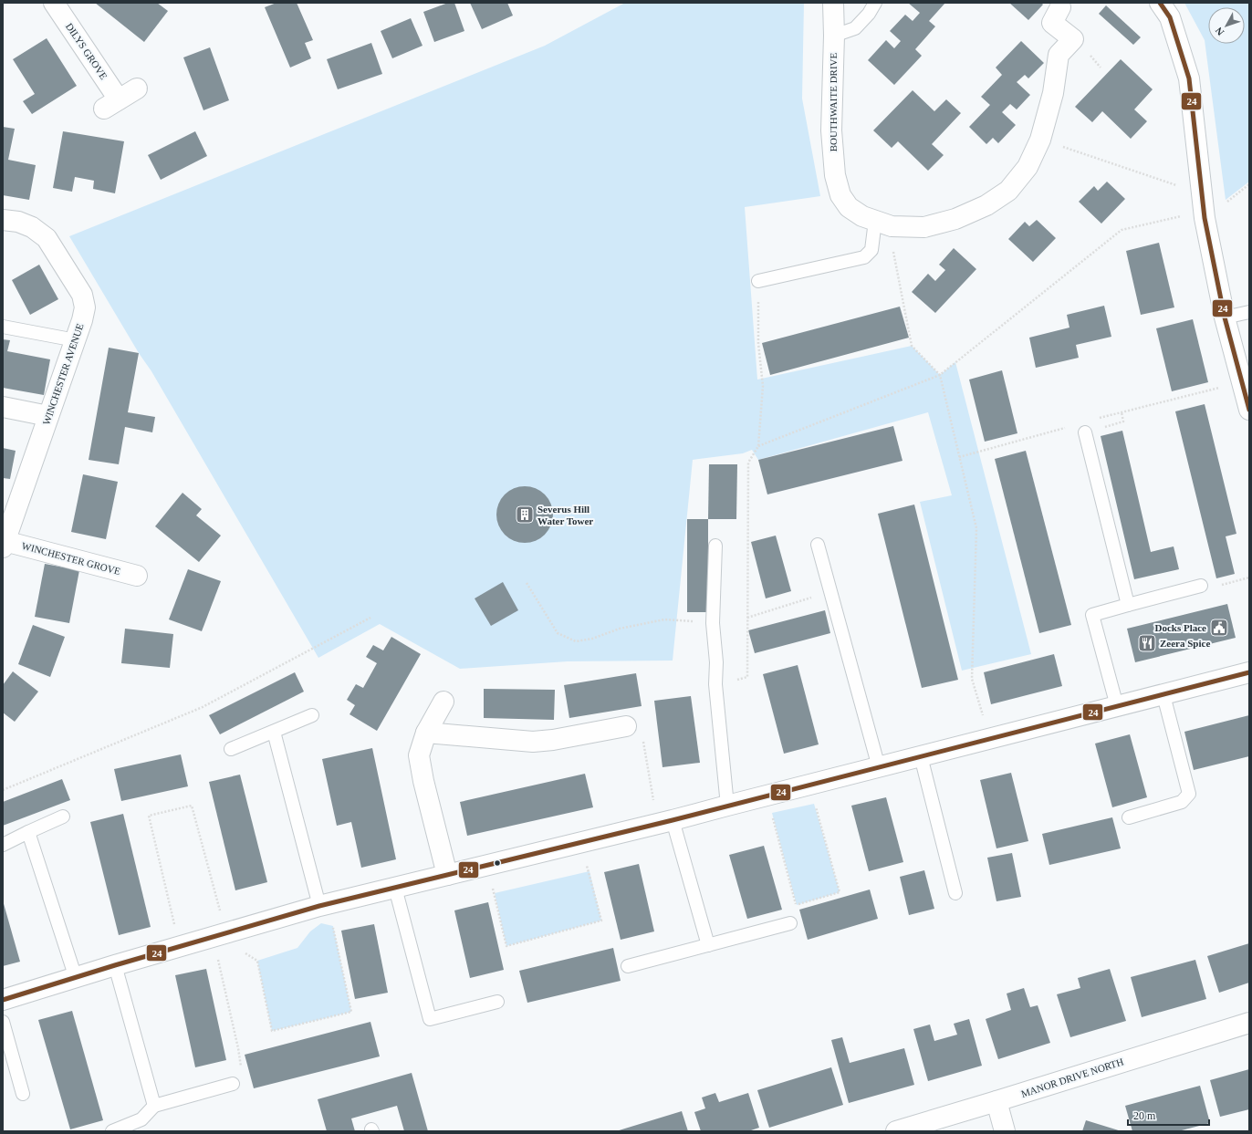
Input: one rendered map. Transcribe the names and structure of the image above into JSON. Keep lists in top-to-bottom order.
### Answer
{
  "streets": {
    "street": [
      "DILYS GROVE",
      "BOUTHWAITE DRIVE",
      "WINCHESTER AVENUE",
      "WINCHESTER GROVE",
      "MANOR DRIVE NORTH"
    ]
  },
  "crossings": [
    ["WINCHESTER AVENUE", "WINCHESTER GROVE"]
  ],
  "places": {
    "building": ["Severus Hill Water Tower"],
    "public building": ["Docks Place"],
    "restaurant": ["Zeera Spice"]
  },
  "lines": ["transit line 24"],
  "scale_bar": "20 m",
  "north": "bottom left"
}
